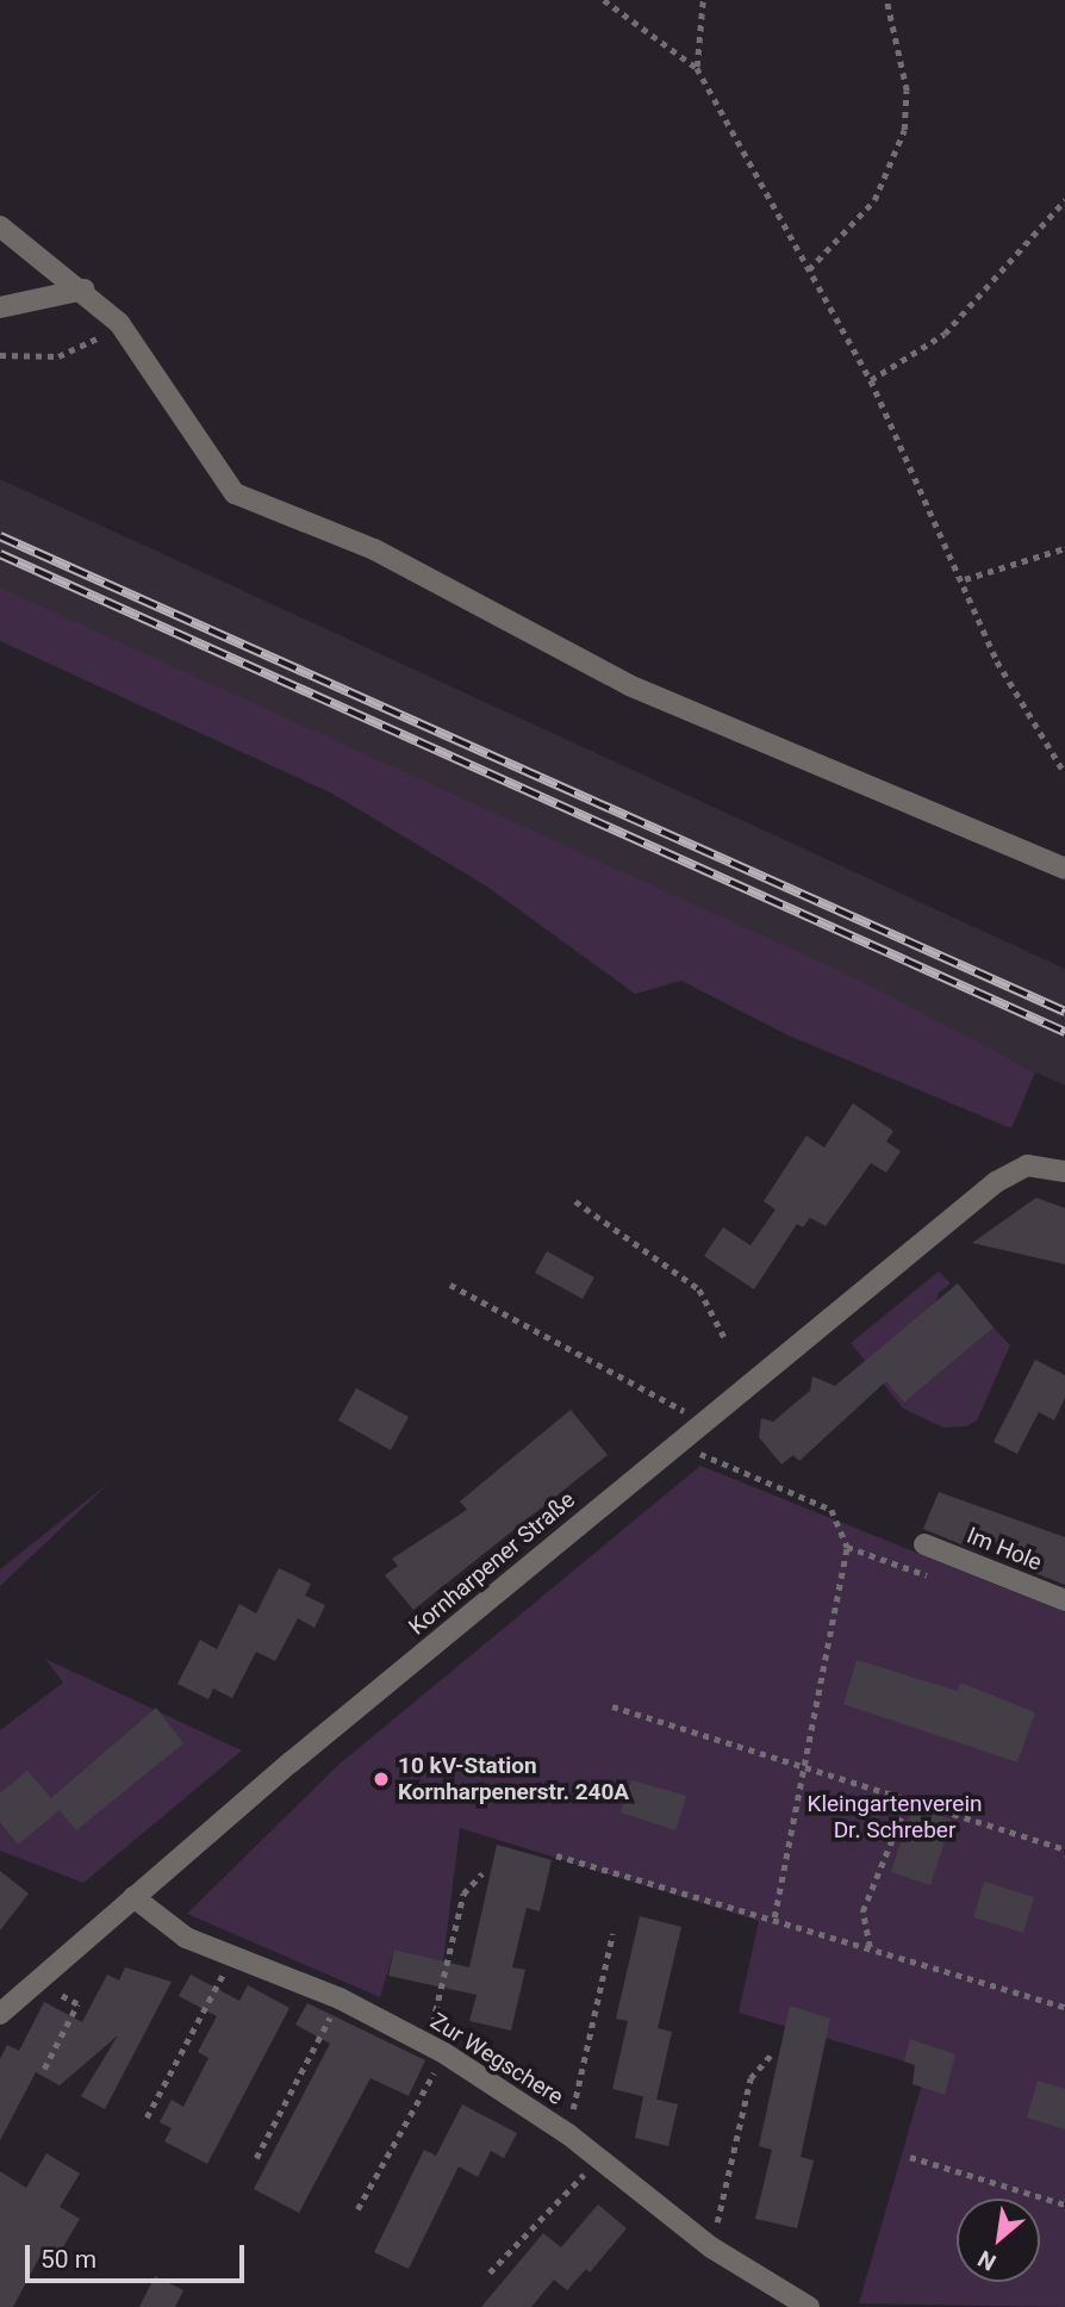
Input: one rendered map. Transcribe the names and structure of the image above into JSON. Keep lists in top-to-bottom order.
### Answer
{
  "streets": {
    "street": ["Im Hole", "Kornharpener Straße", "Zur Wegschere"]
  },
  "crossings": [
    ["Kornharpener Straße", "Zur Wegschere"]
  ],
  "parks": ["Kleingartenverein Dr. Schreber"],
  "places": ["10 kV-Station Kornharpenerstr. 240A"],
  "scale_bar": "50 m",
  "north": "bottom left"
}
